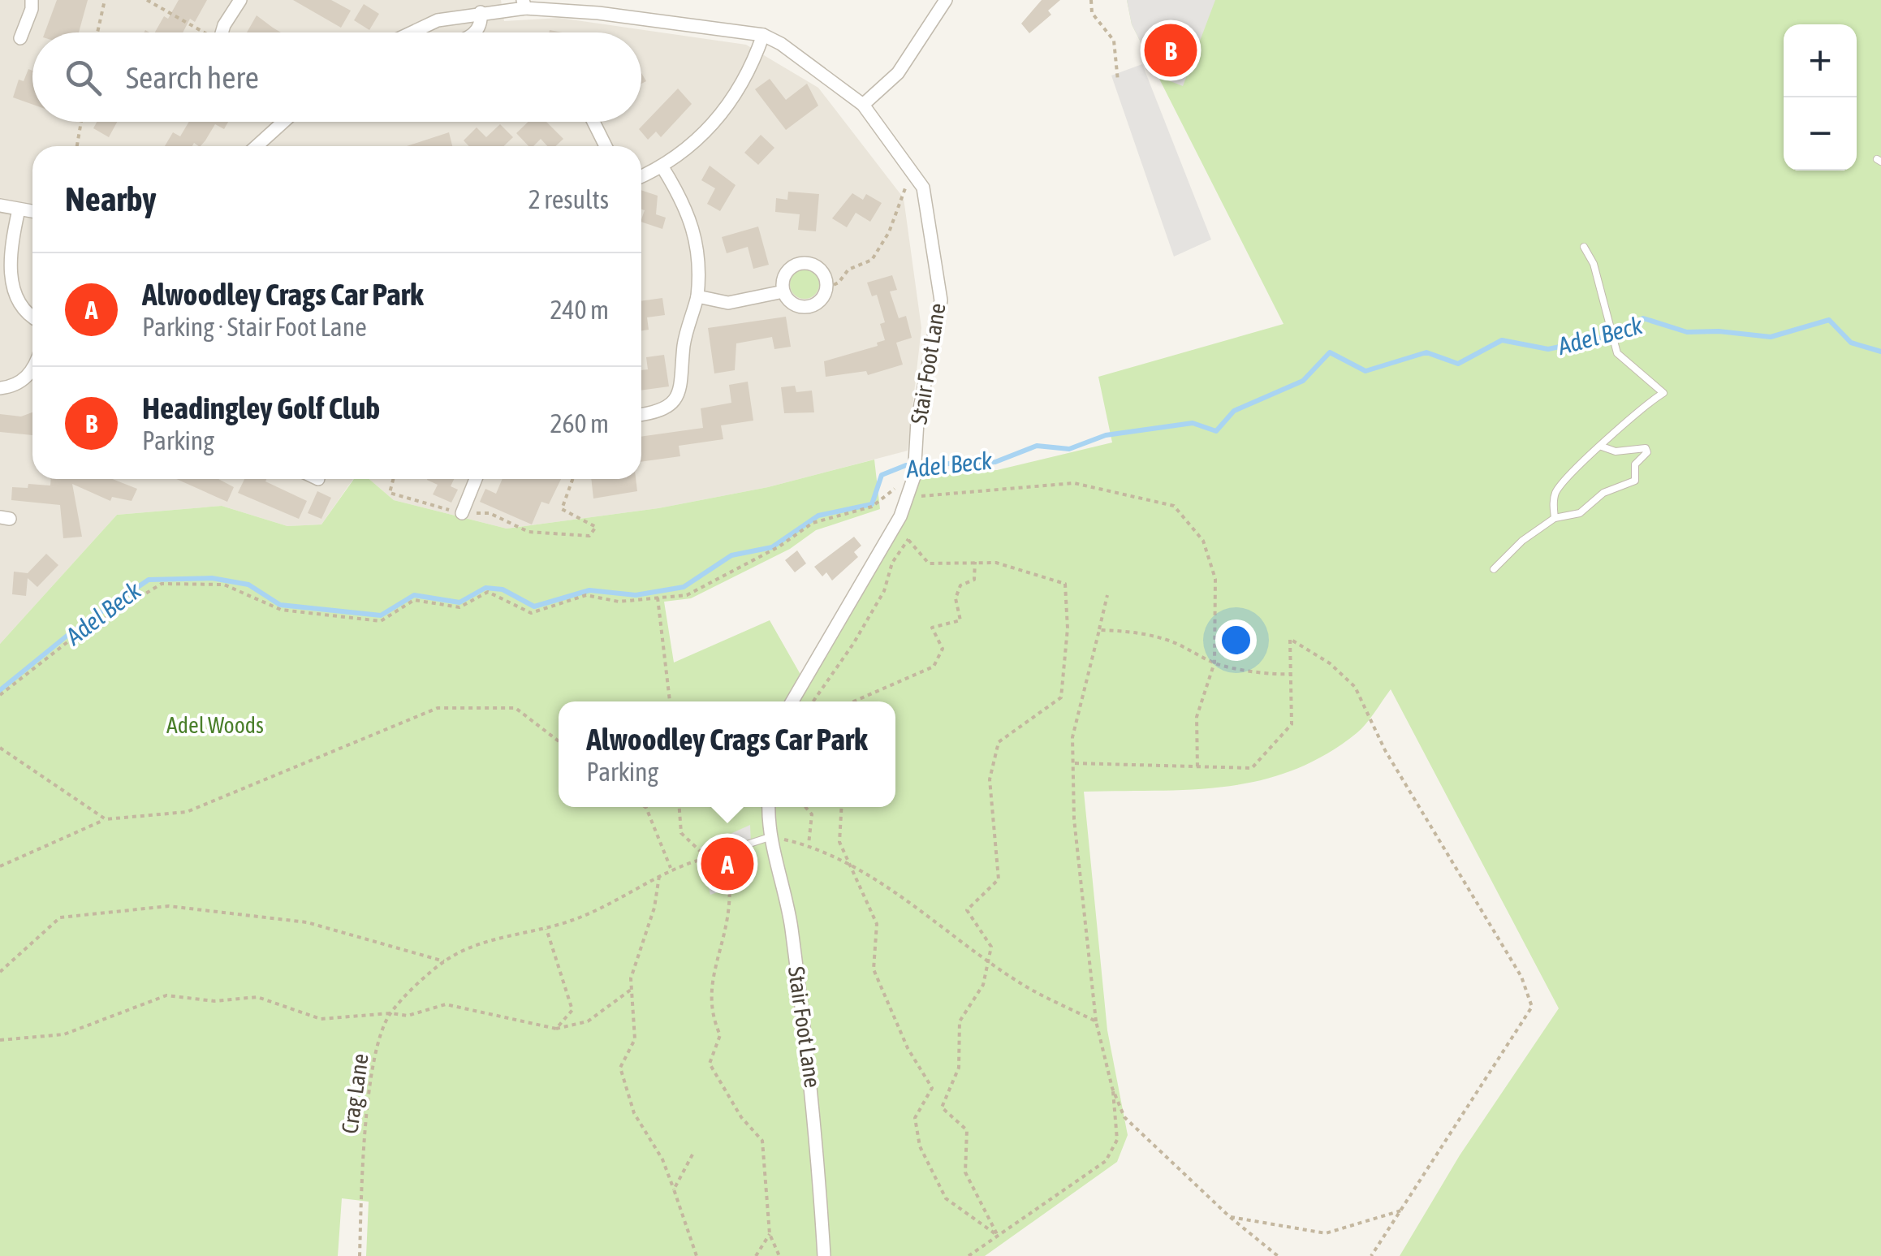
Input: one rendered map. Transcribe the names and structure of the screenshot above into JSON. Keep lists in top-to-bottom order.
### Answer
{
  "streets": {
    "street": ["Stair Foot Lane"],
    "path": ["Crag Lane"]
  },
  "water": ["Adel Beck"],
  "parks": ["Adel Woods"],
  "page": {
    "pins": ["B", "A"],
    "map_buttons": ["+", "−"],
    "search": "Search here",
    "heading": ["Nearby", "2 results"],
    "list": [
      {
        "mark": "A",
        "name": "Alwoodley Crags Car Park",
        "note": "Parking · Stair Foot Lane",
        "value": "240 m"
      },
      {
        "mark": "B",
        "name": "Headingley Golf Club",
        "note": "Parking",
        "value": "260 m"
      }
    ],
    "popup": ["Alwoodley Crags Car Park", "Parking"]
  }
}
